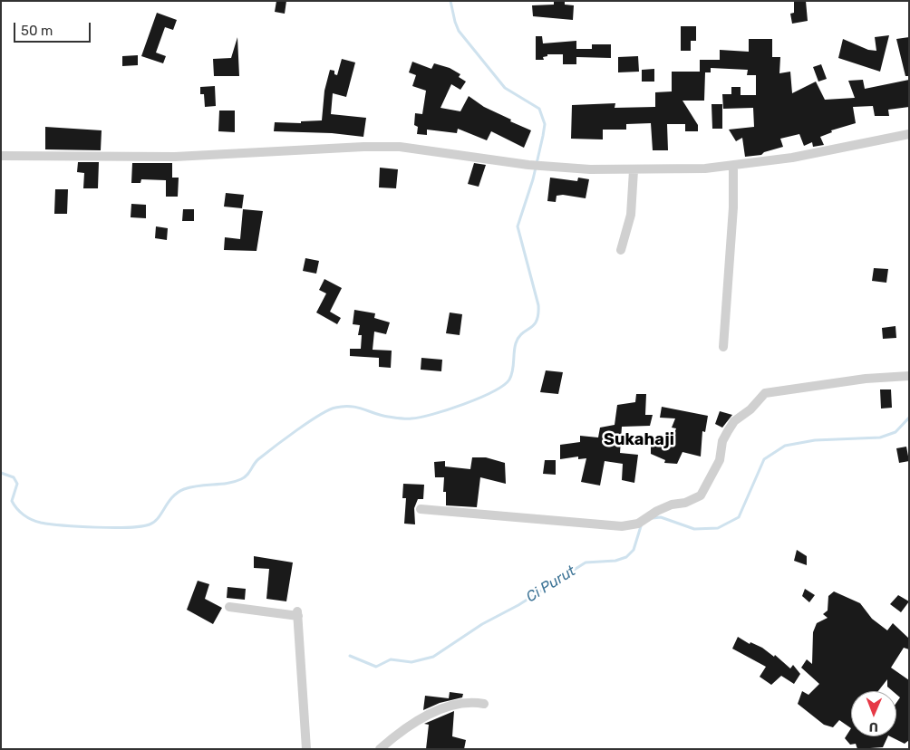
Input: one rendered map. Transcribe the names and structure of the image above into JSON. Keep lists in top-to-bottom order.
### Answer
{
  "districts": ["Sukahaji"],
  "water": ["Ci Purut"],
  "scale_bar": "50 m",
  "north": "bottom"
}
